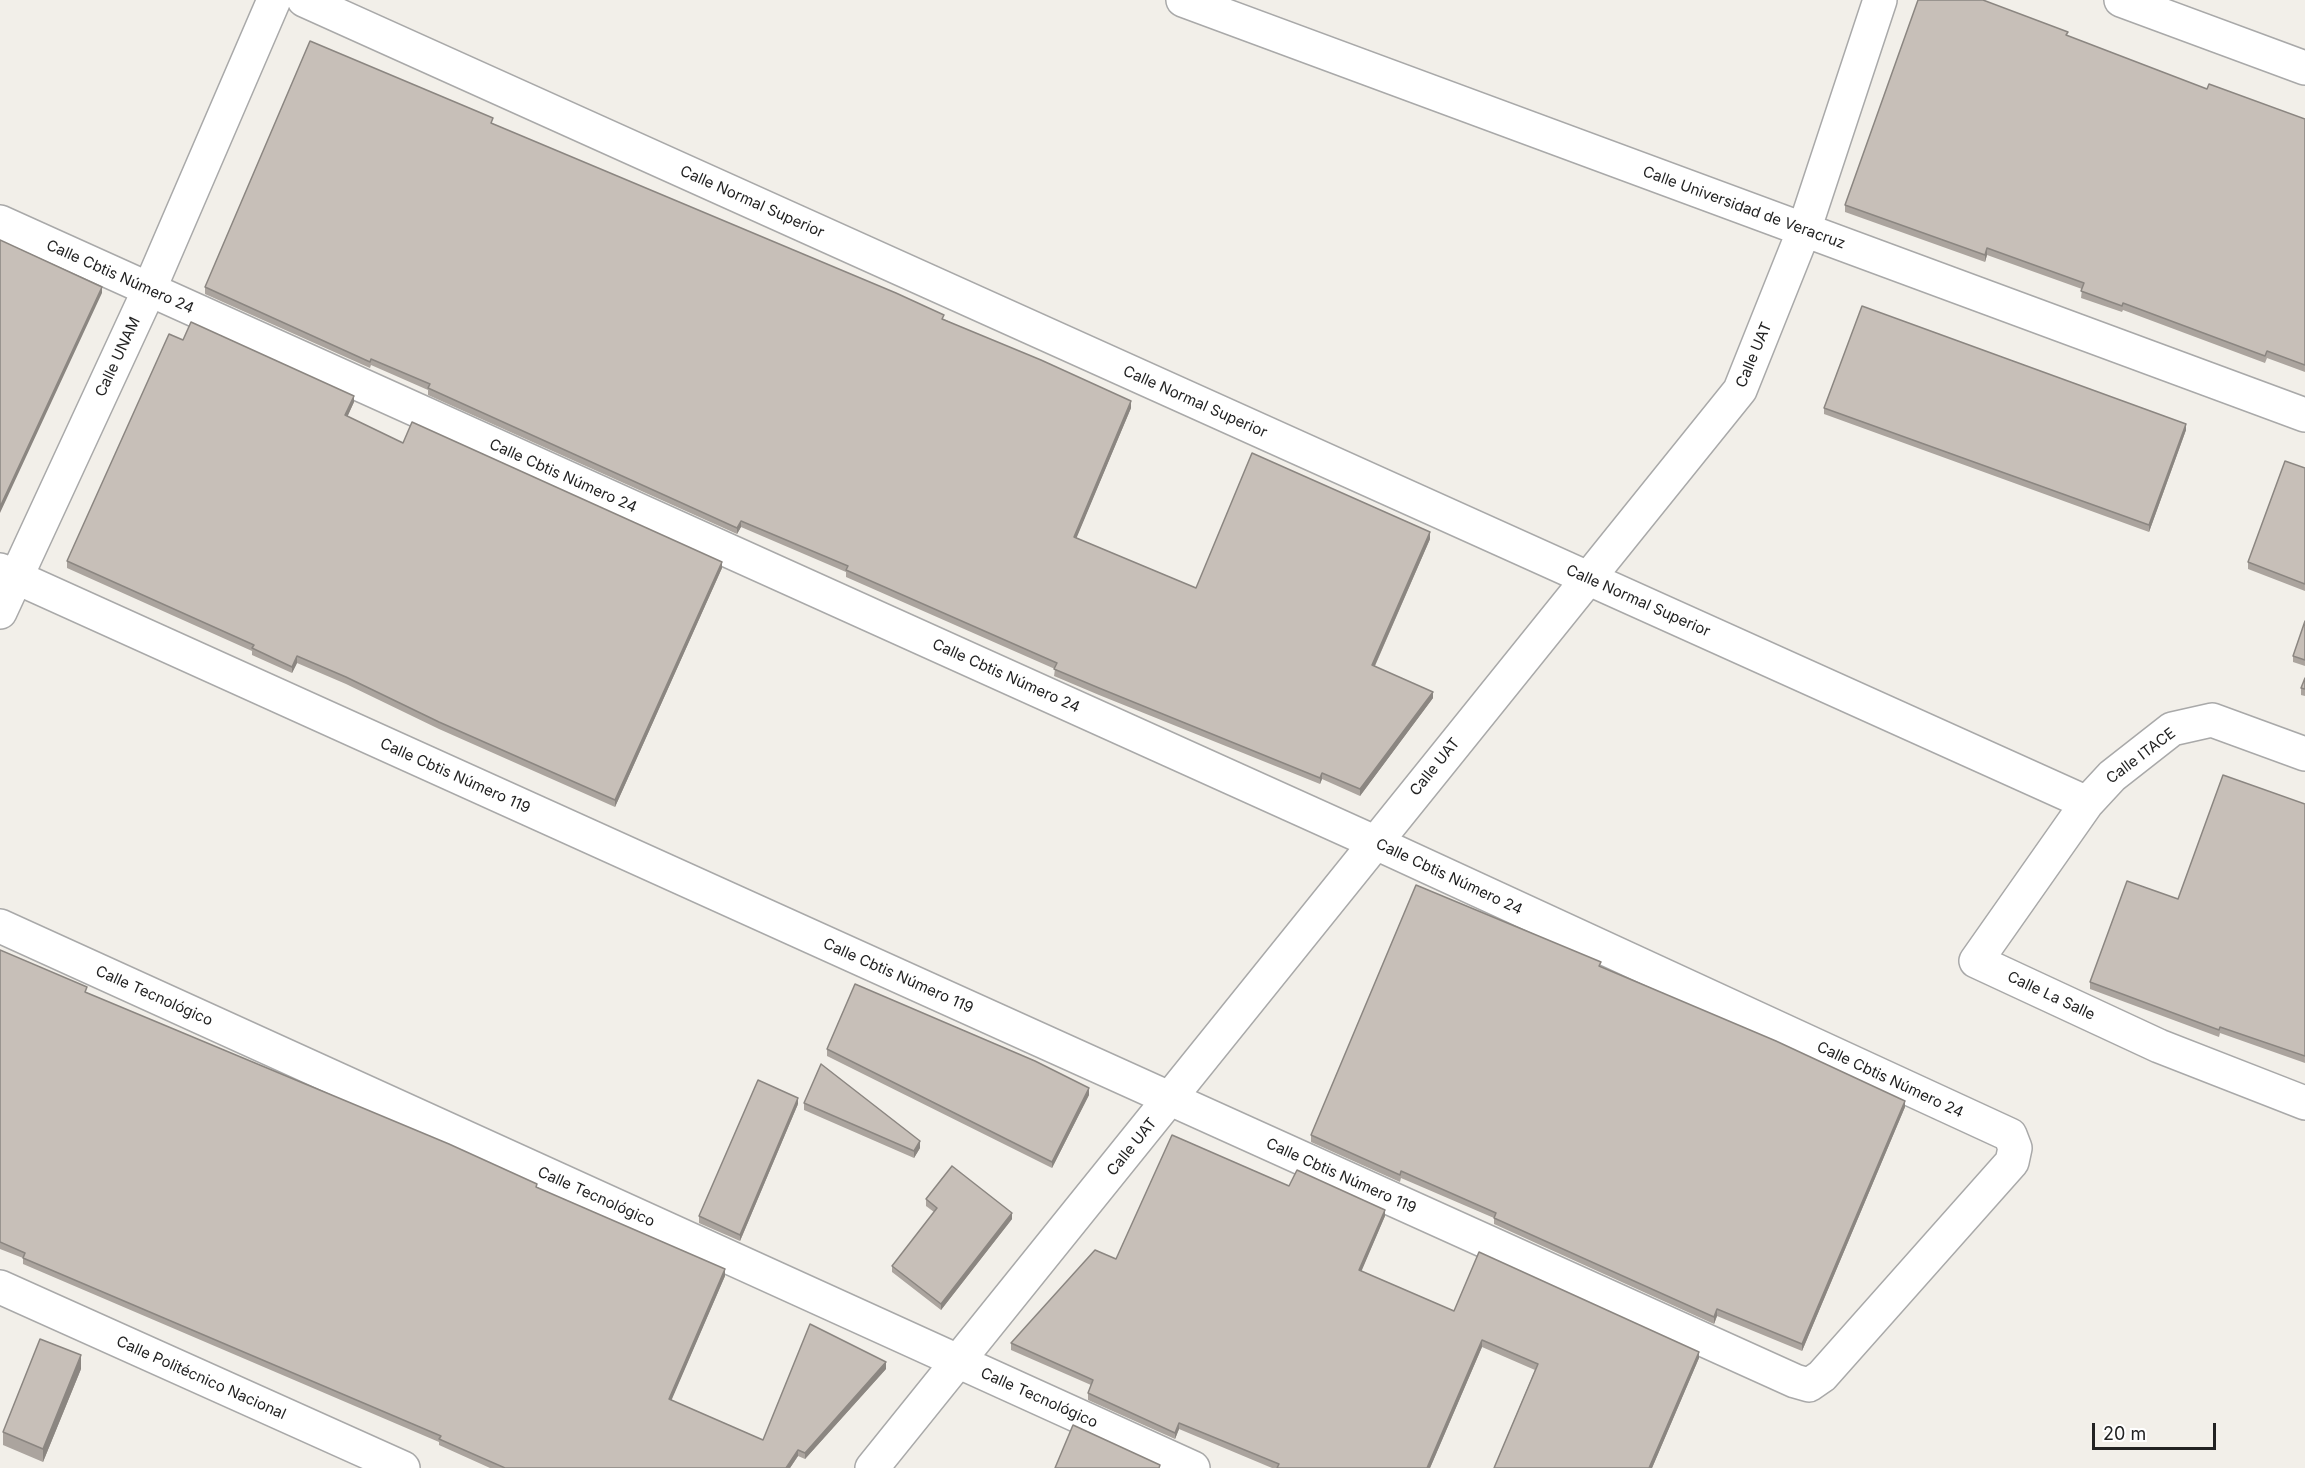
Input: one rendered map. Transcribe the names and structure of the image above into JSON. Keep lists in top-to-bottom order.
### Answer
{
  "streets": {
    "street": [
      "Calle Normal Superior",
      "Calle Universidad de Veracruz",
      "Calle Cbtis Número 24",
      "Calle UAT",
      "Calle UNAM",
      "Calle ITACE",
      "Calle Cbtis Número 119",
      "Calle Tecnológico",
      "Calle La Salle",
      "Calle Politécnico Nacional"
    ]
  },
  "crossings": [
    ["Calle Normal Superior", "Calle UAT"],
    ["Calle Normal Superior", "Calle ITACE"],
    ["Calle Normal Superior", "Calle La Salle"],
    ["Calle Universidad de Veracruz", "Calle UAT"],
    ["Calle Cbtis Número 24", "Calle UAT"],
    ["Calle Cbtis Número 24", "Calle UNAM"],
    ["Calle Cbtis Número 24", "Calle Cbtis Número 119"],
    ["Calle UAT", "Calle Cbtis Número 119"],
    ["Calle UAT", "Calle Tecnológico"],
    ["Calle UNAM", "Calle Cbtis Número 119"],
    ["Calle ITACE", "Calle La Salle"]
  ],
  "scale_bar": "20 m"
}
